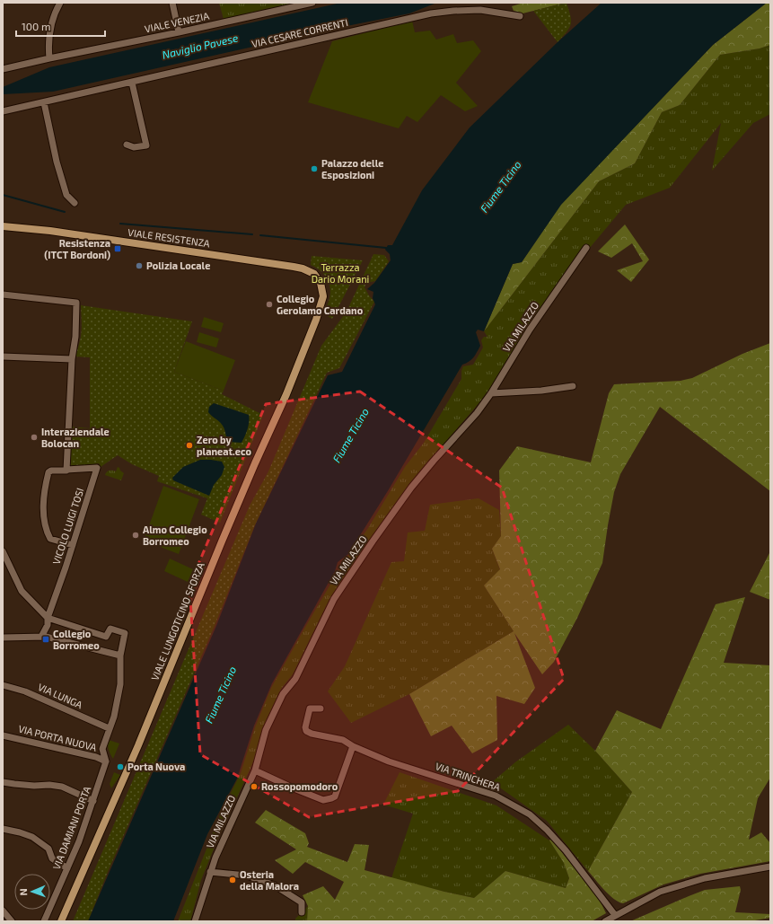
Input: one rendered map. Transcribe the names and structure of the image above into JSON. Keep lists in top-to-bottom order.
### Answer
{
  "streets": {
    "main road": ["VIALE RESISTENZA", "VIALE LUNGOTICINO SFORZA"],
    "street": [
      "VIALE VENEZIA",
      "VIA CESARE CORRENTI",
      "VIA MILAZZO",
      "VICOLO LUIGI TOSI",
      "VIA LUNGA",
      "VIA PORTA NUOVA",
      "VIA TRINCHERA",
      "VIA DAMIANI PORTA"
    ]
  },
  "crossings": [
    ["VIALE RESISTENZA", "VIALE LUNGOTICINO SFORZA"],
    ["VIA PORTA NUOVA", "VIA DAMIANI PORTA"]
  ],
  "water": ["Naviglio Pavese", "Fiume Ticino"],
  "parks": ["Terrazza Dario Morani"],
  "places": {
    "other": [
      "Palazzo delle Esposizioni",
      "Polizia Locale",
      "Collegio Gerolamo Cardano",
      "Interaziendale Bolocan",
      "Zero by planeat.eco",
      "Almo Collegio Borromeo",
      "Porta Nuova",
      "Rossopomodoro",
      "Osteria della Malora"
    ],
    "transit": ["Resistenza (ITCT Bordoni)", "Collegio Borromeo"]
  },
  "scale_bar": "100 m",
  "north": "left"
}
